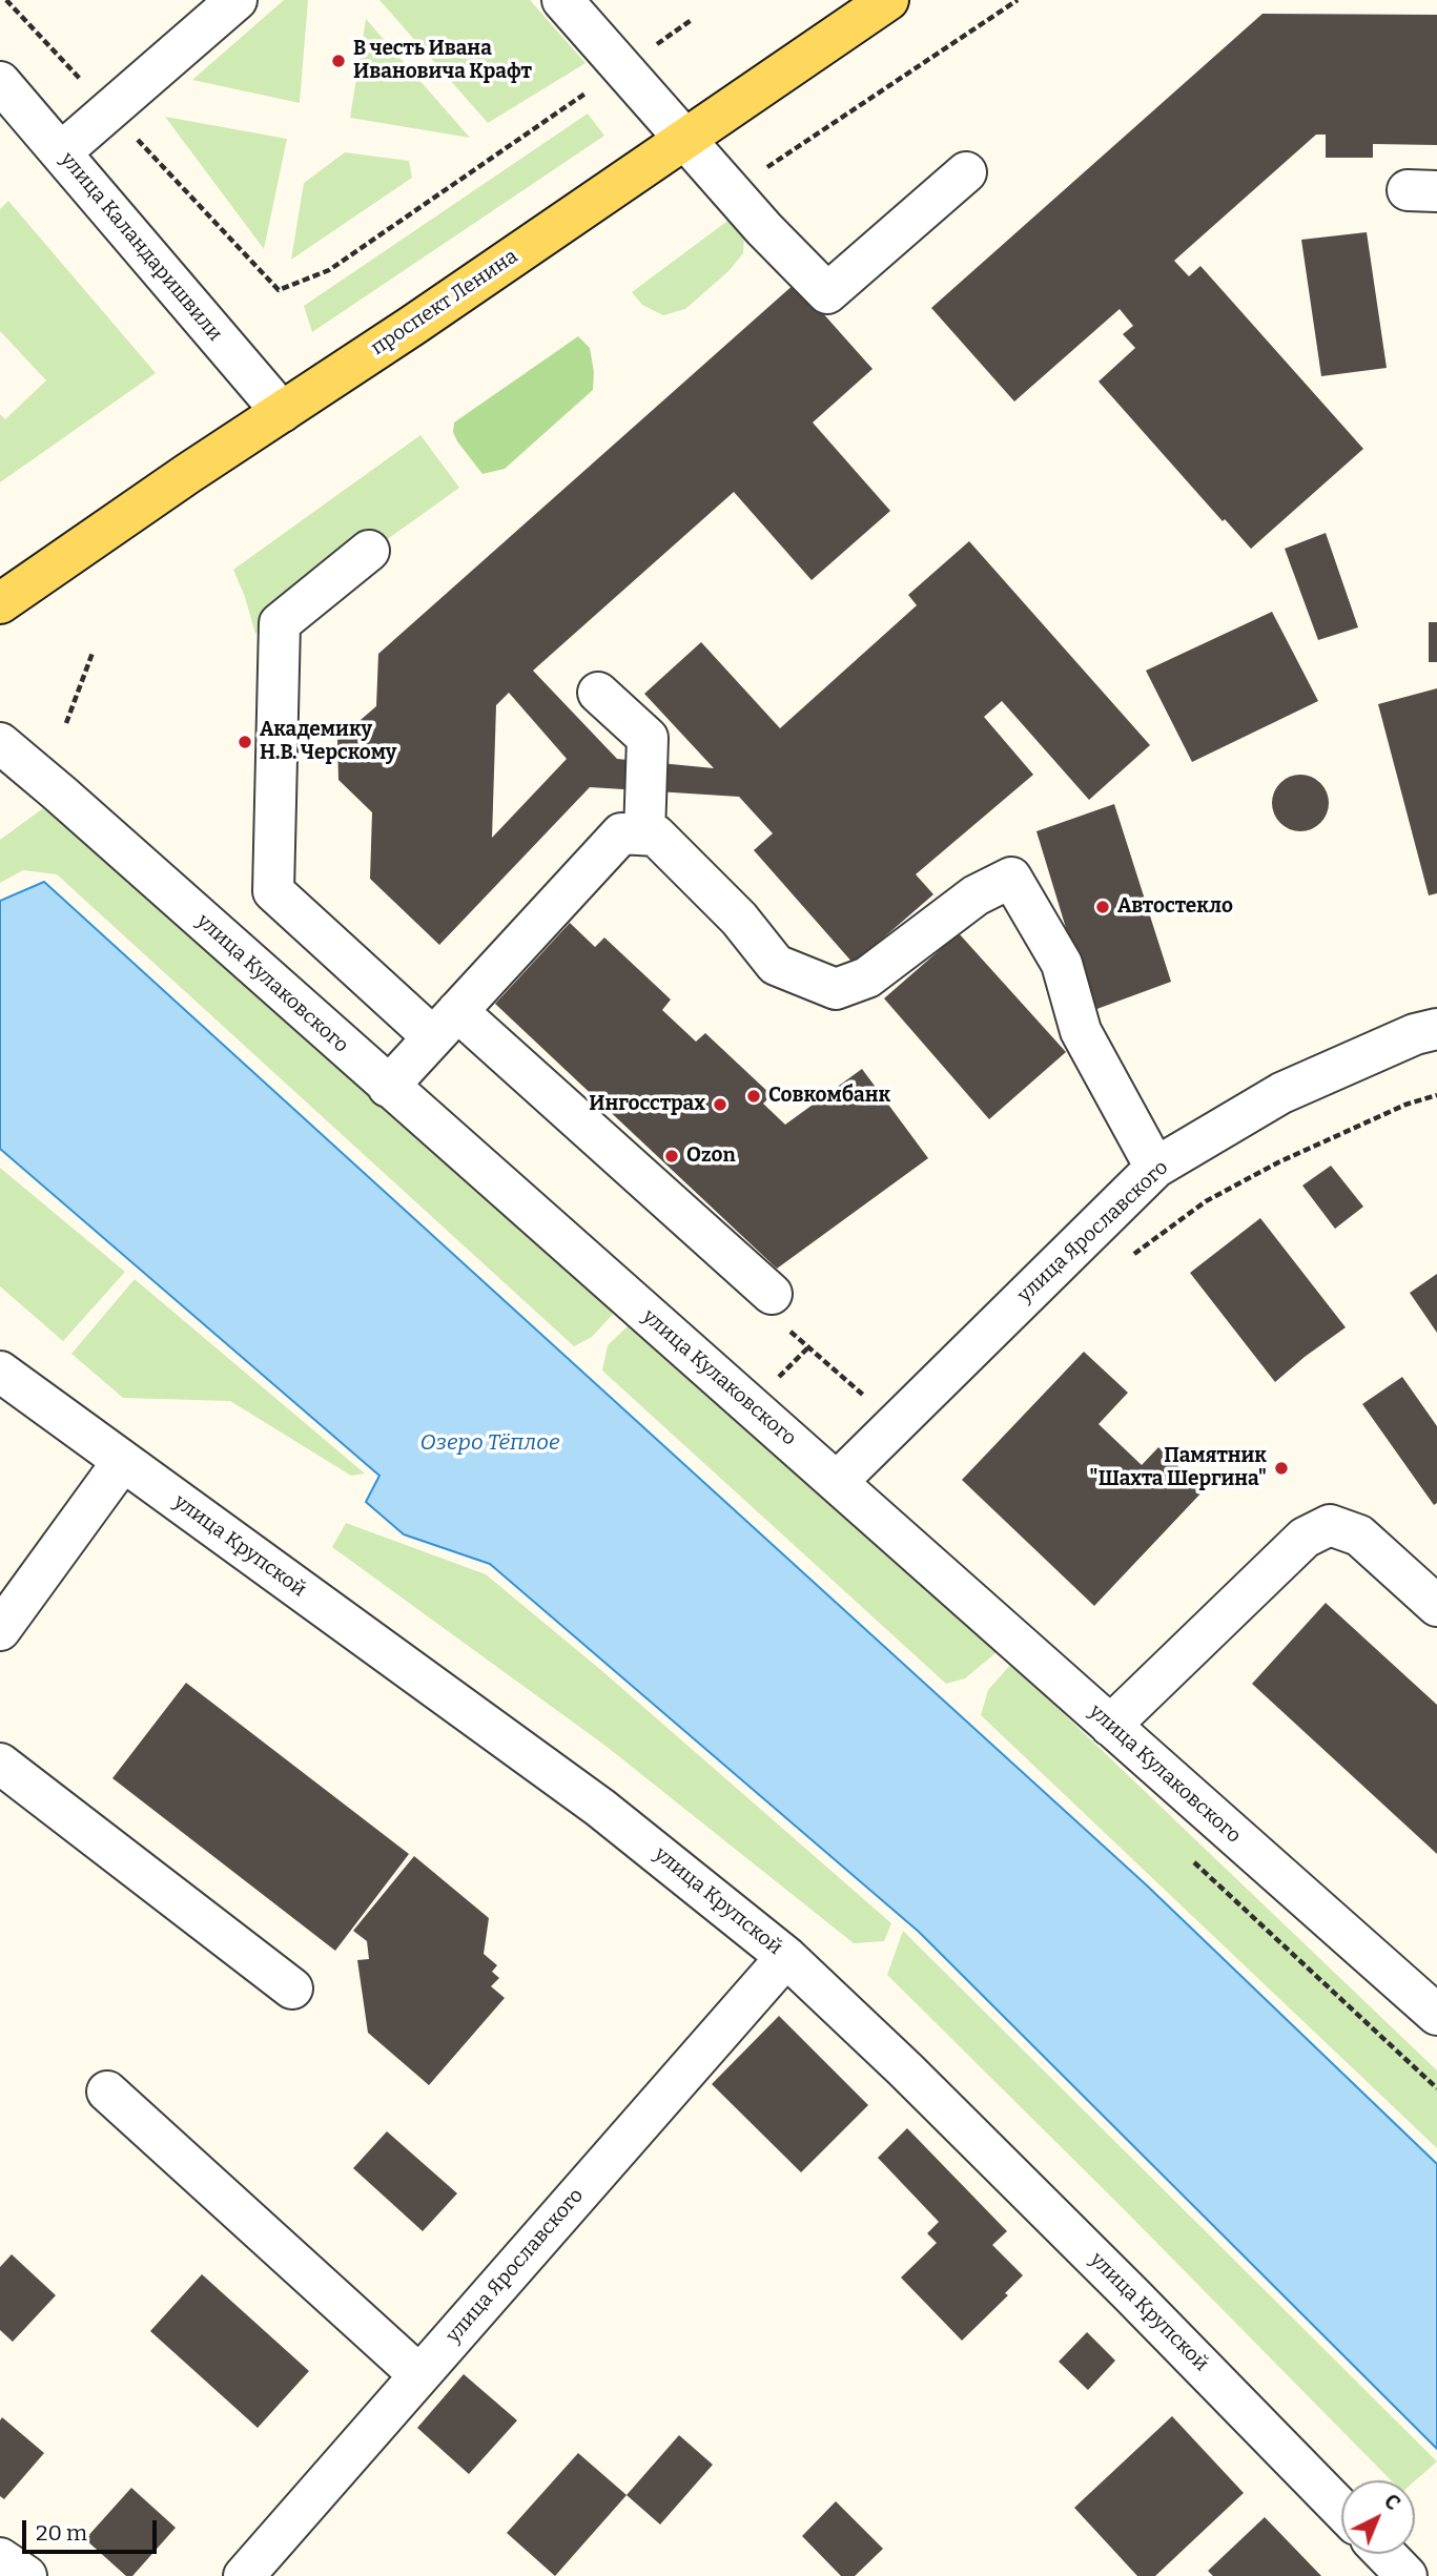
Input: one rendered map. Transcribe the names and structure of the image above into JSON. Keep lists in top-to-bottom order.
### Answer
{
  "streets": {
    "main road": ["проспект Ленина"],
    "street": [
      "улица Каландаришвили",
      "улица Кулаковского",
      "улица Ярославского",
      "улица Крупской"
    ]
  },
  "crossings": [
    ["улица Каландаришвили", "проспект Ленина"],
    ["улица Кулаковского", "улица Ярославского"],
    ["улица Ярославского", "улица Крупской"]
  ],
  "water": ["Озеро Тёплое"],
  "places": [
    "В честь Ивана Ивановича Крафт",
    "Академику Н.В. Черскому",
    "Автостекло",
    "Совкомбанк",
    "Ингосстрах",
    "Ozon",
    "Памятник \"Шахта Шергина\""
  ],
  "scale_bar": "20 m",
  "north": "top right"
}
